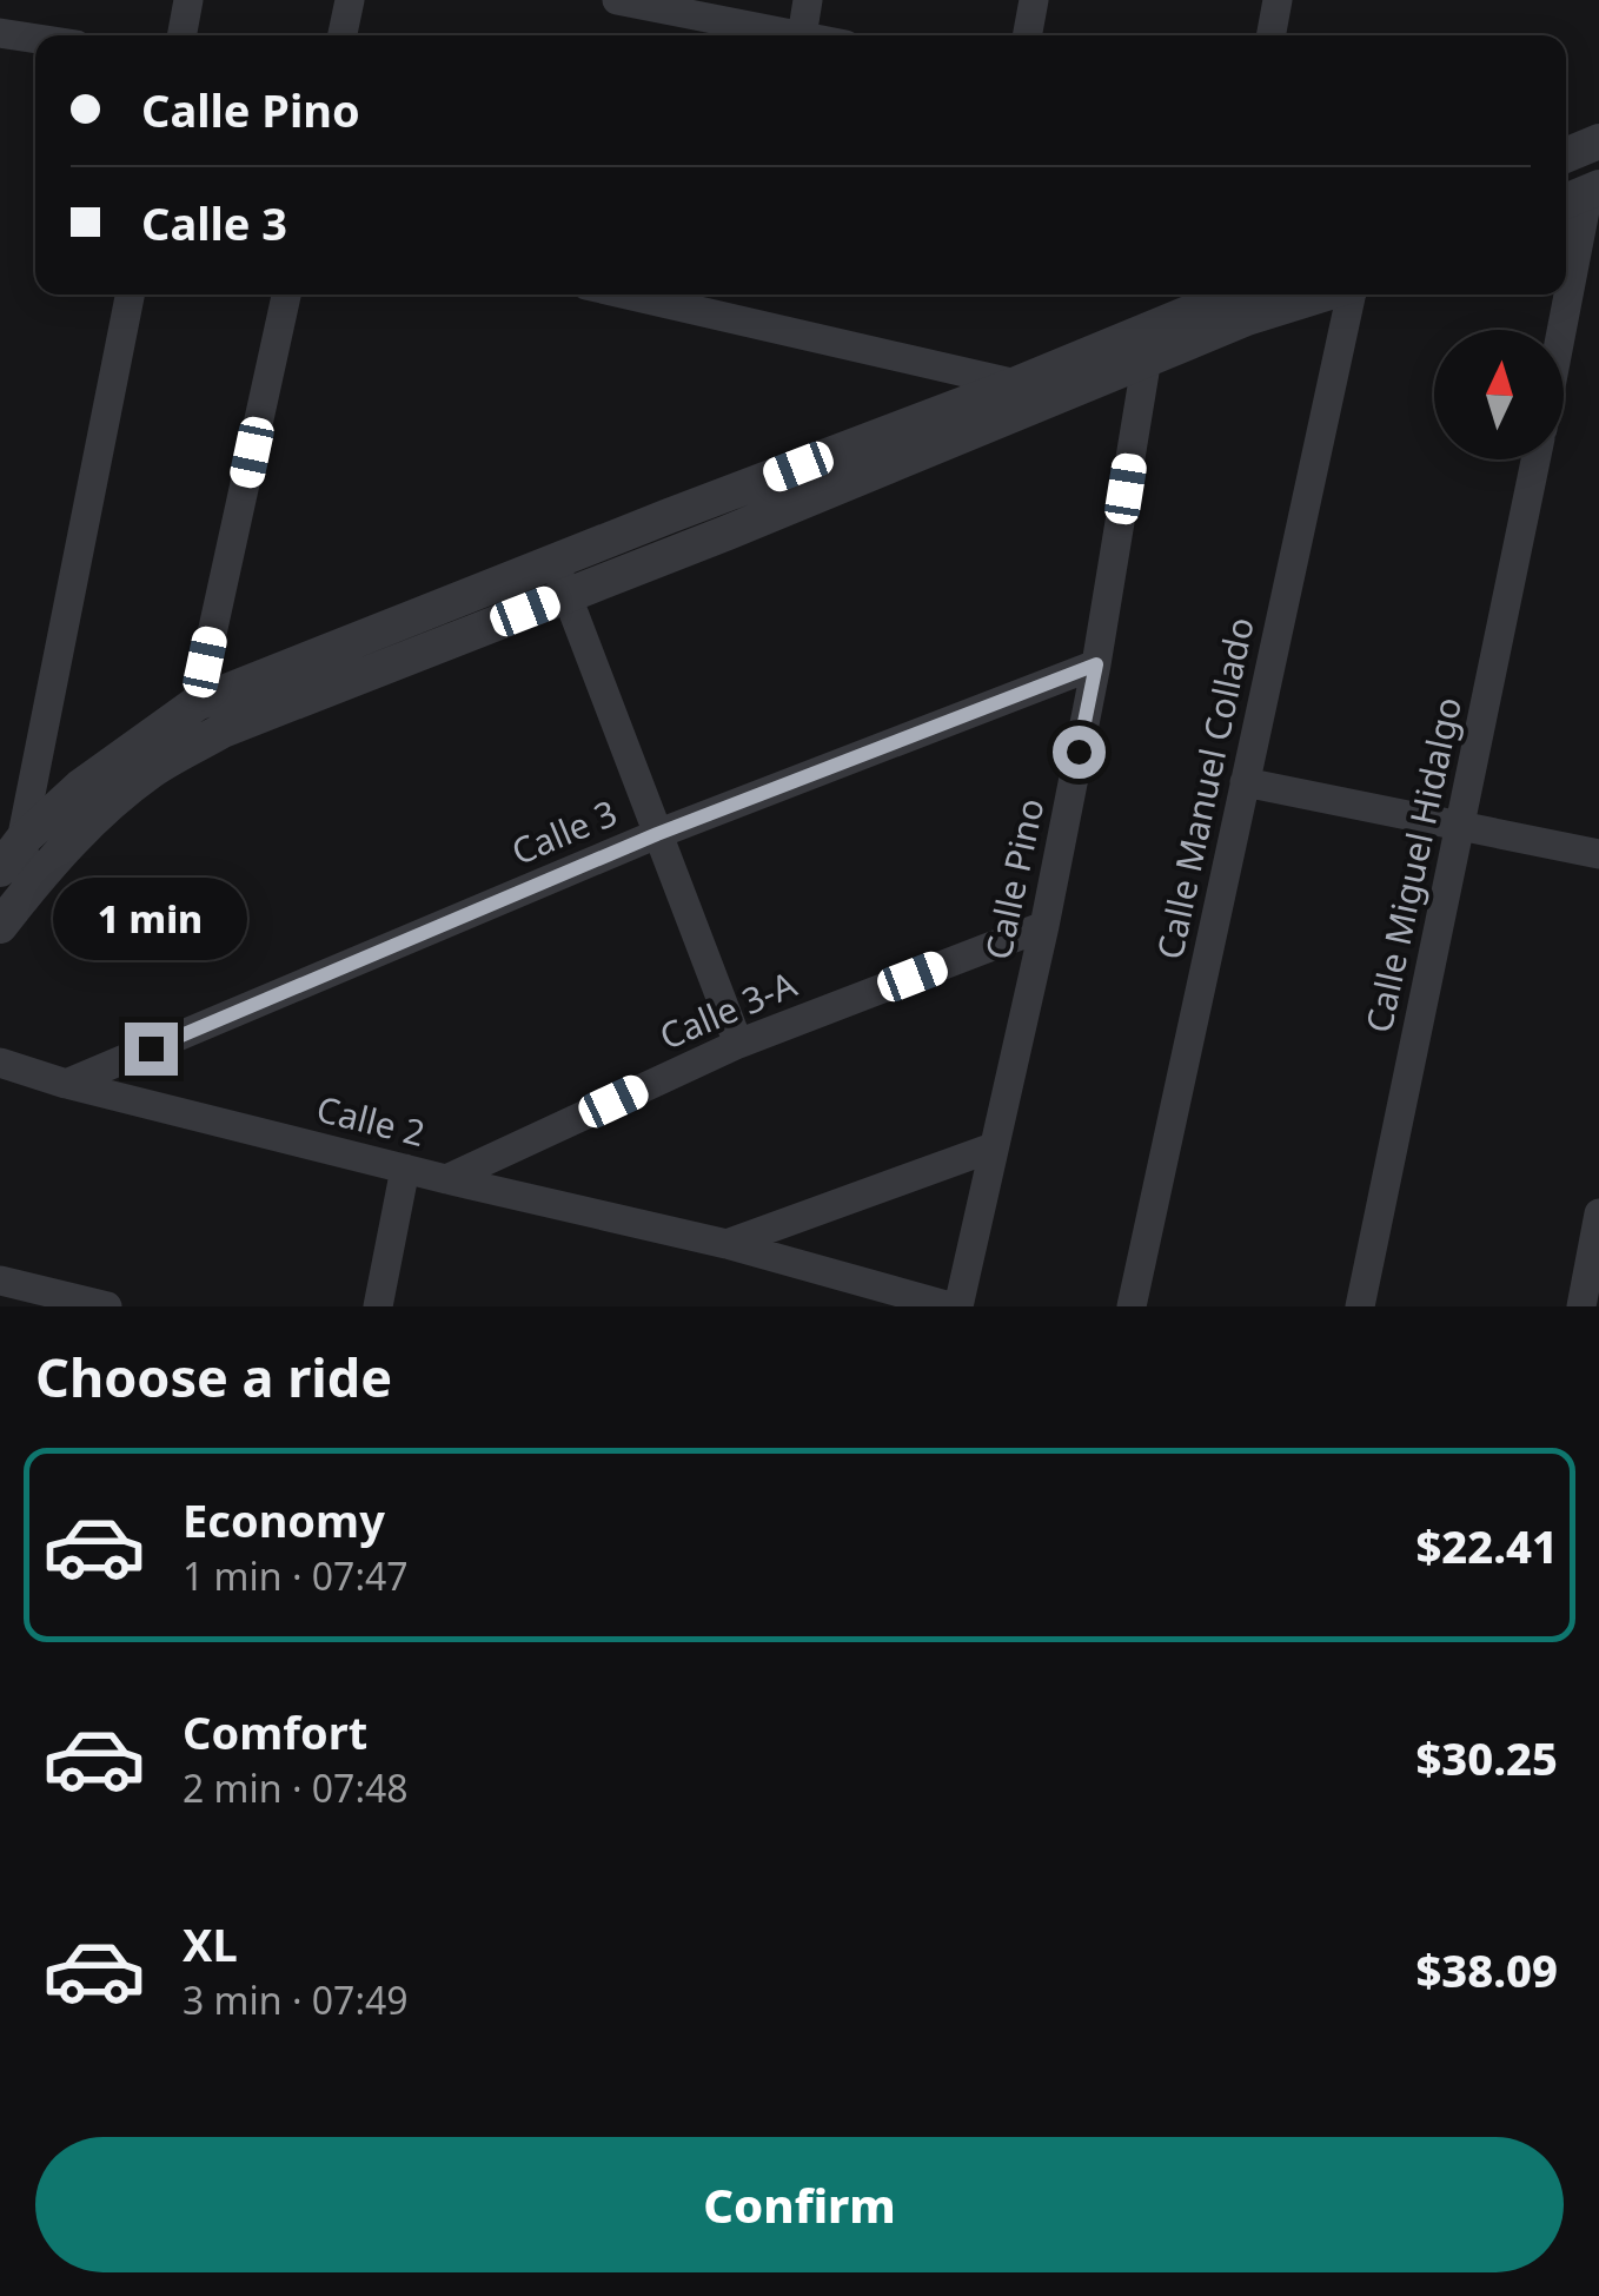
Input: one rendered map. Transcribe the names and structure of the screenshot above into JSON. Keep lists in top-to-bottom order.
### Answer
{
  "streets": {
    "street": [
      "Calle Manuel Collado",
      "Calle 3",
      "Calle Miguel Hidalgo",
      "Calle Pino",
      "Calle 3-A",
      "Calle 2"
    ]
  },
  "crossings": [
    ["Calle 3", "Calle Pino"],
    ["Calle 3", "Calle 2"],
    ["Calle Pino", "Calle 3-A"],
    ["Calle Pino", "Calle 2"],
    ["Calle 3-A", "Calle 2"]
  ],
  "north": "top",
  "page": {
    "banner": ["Calle Pino", "Calle 3"],
    "bubble": "1 min",
    "heading": "Choose a ride",
    "list": [
      {
        "name": "Economy",
        "note": "1 min · 07:47",
        "value": "$22.41"
      },
      {
        "name": "Comfort",
        "note": "2 min · 07:48",
        "value": "$30.25"
      },
      {
        "name": "XL",
        "note": "3 min · 07:49",
        "value": "$38.09"
      }
    ],
    "buttons": "Confirm"
  }
}
